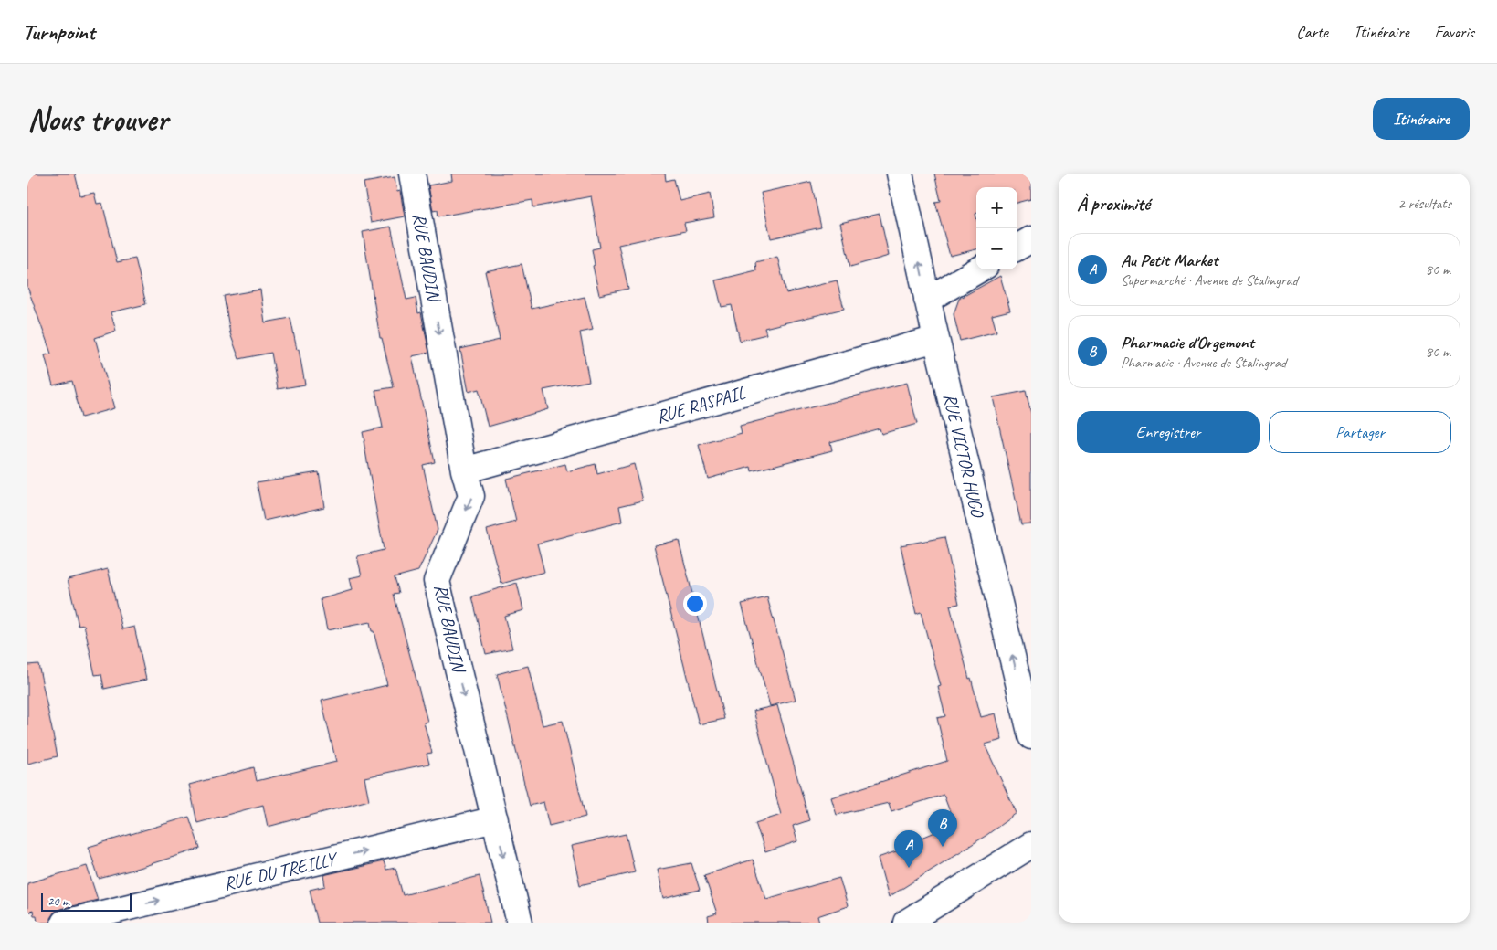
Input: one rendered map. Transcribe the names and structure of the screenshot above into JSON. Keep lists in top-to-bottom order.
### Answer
{
  "streets": {
    "street": [
      "RUE BAUDIN",
      "RUE RASPAIL",
      "RUE VICTOR HUGO",
      "RUE DU TREILLY"
    ]
  },
  "crossings": [
    ["RUE BAUDIN", "RUE RASPAIL"],
    ["RUE BAUDIN", "RUE DU TREILLY"],
    ["RUE RASPAIL", "RUE VICTOR HUGO"]
  ],
  "one_way": ["RUE BAUDIN", "RUE VICTOR HUGO", "RUE DU TREILLY"],
  "scale_bar": "20 m",
  "page": {
    "header": "Turnpoint",
    "nav": ["Carte", "Itinéraire", "Favoris"],
    "buttons": [
      "Itinéraire",
      ["Enregistrer", "Partager"]
    ],
    "title": "Nous trouver",
    "heading": ["À proximité", "2 résultats"],
    "map_buttons": ["+", "−"],
    "list": [
      {
        "mark": "A",
        "name": "Au Petit Market",
        "note": "Supermarché · Avenue de Stalingrad",
        "value": "80 m"
      },
      {
        "mark": "B",
        "name": "Pharmacie d'Orgemont",
        "note": "Pharmacie · Avenue de Stalingrad",
        "value": "80 m"
      }
    ],
    "pins": ["B", "A"],
    "scale": "20 m"
  }
}
